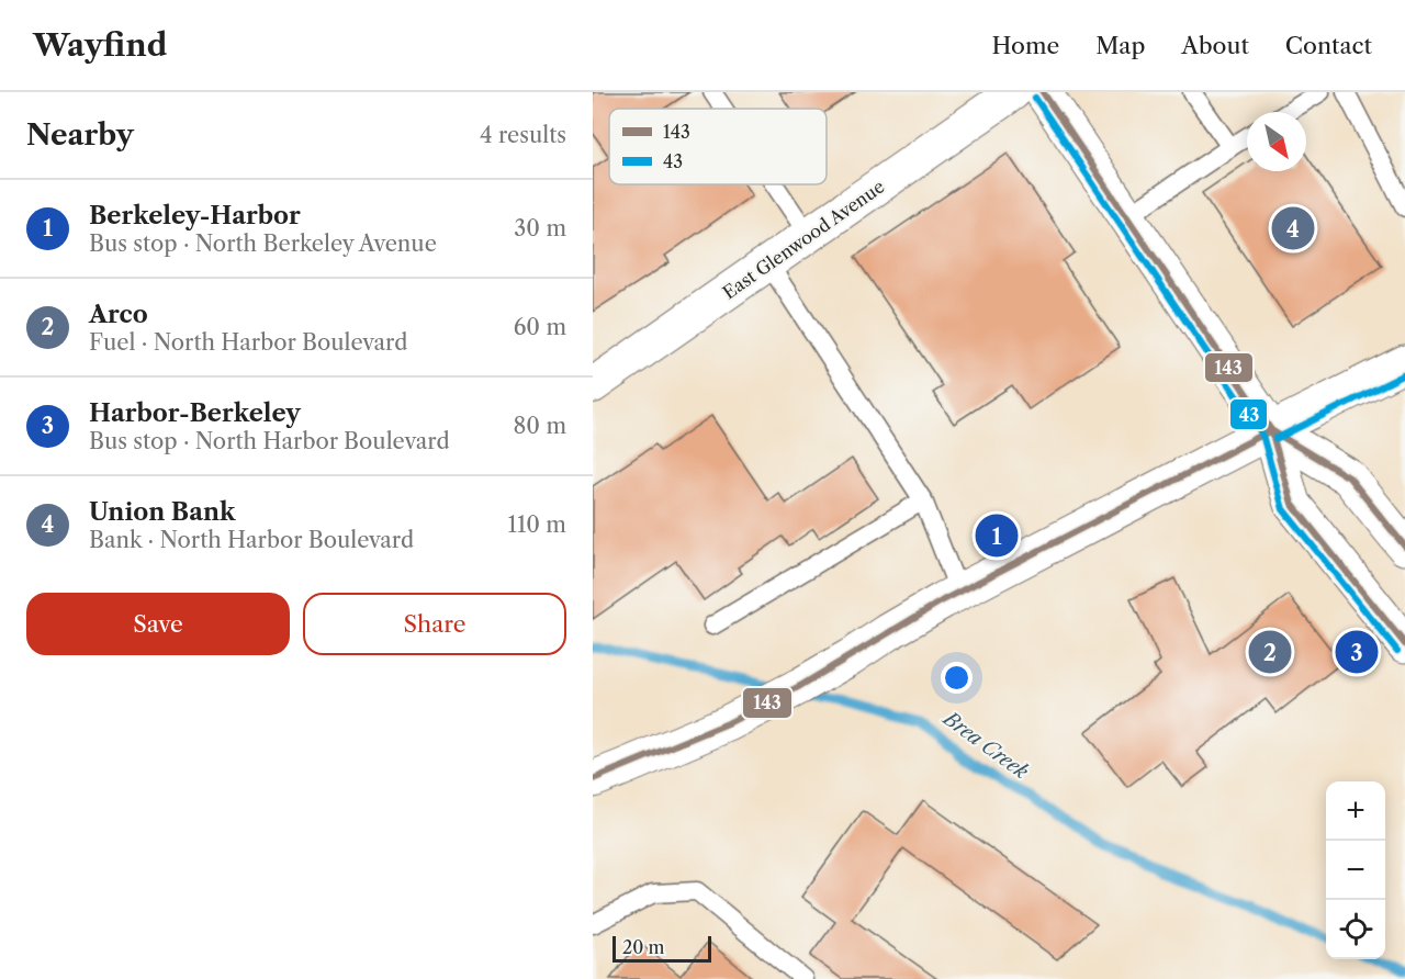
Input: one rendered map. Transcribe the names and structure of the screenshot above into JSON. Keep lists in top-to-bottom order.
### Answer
{
  "streets": {
    "street": ["East Glenwood Avenue"]
  },
  "water": ["Brea Creek"],
  "lines": ["transit line 143", "transit line 43"],
  "legend": ["143", "43"],
  "scale_bar": "20 m",
  "north": "bottom right",
  "page": {
    "header": "Wayfind",
    "nav": [
      "Home",
      "Map",
      "About",
      "Contact"
    ],
    "heading": ["Nearby", "4 results"],
    "list": [
      {
        "mark": "1",
        "name": "Berkeley-Harbor",
        "note": "Bus stop · North Berkeley Avenue",
        "value": "30 m"
      },
      {
        "mark": "2",
        "name": "Arco",
        "note": "Fuel · North Harbor Boulevard",
        "value": "60 m"
      },
      {
        "mark": "3",
        "name": "Harbor-Berkeley",
        "note": "Bus stop · North Harbor Boulevard",
        "value": "80 m"
      },
      {
        "mark": "4",
        "name": "Union Bank",
        "note": "Bank · North Harbor Boulevard",
        "value": "110 m"
      }
    ],
    "pins": [
      "4",
      "1",
      "2",
      "3"
    ],
    "buttons": ["Save", "Share"],
    "map_buttons": ["+", "−"],
    "scale": "20 m"
  }
}
